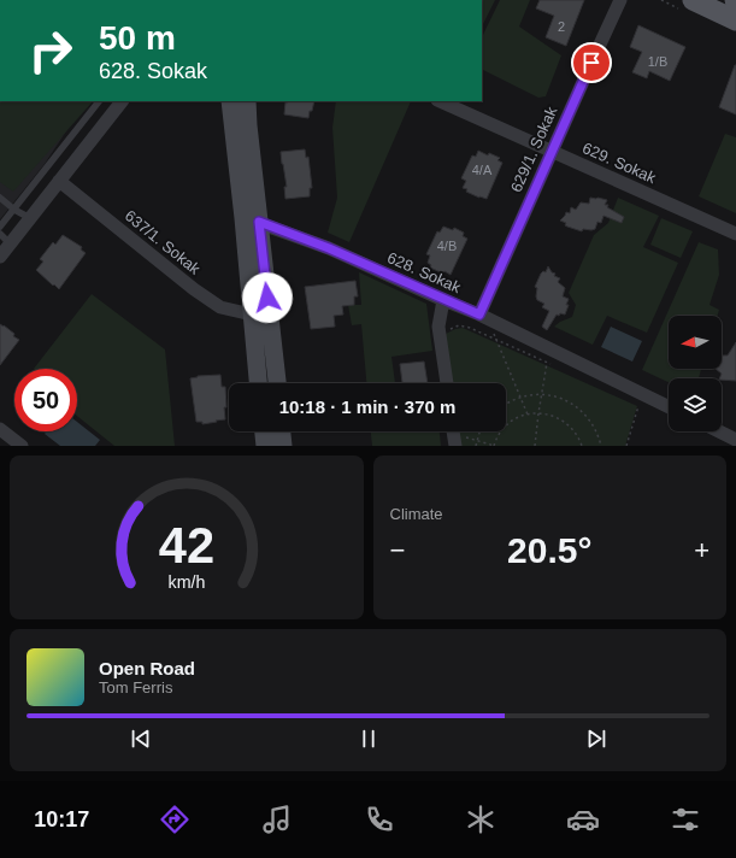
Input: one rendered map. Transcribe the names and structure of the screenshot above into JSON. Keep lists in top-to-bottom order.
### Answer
{
  "streets": {
    "street": [
      "629/1. Sokak",
      "629. Sokak",
      "637/1. Sokak",
      "628. Sokak"
    ]
  },
  "crossings": [
    ["629/1. Sokak", "629. Sokak"],
    ["629/1. Sokak", "628. Sokak"]
  ],
  "house_numbers": [
    "2",
    "1/B",
    "4/A",
    "4/B"
  ],
  "north": "left",
  "page": {
    "turn": ["50 m", "628. Sokak"],
    "limit": "50",
    "trip": "10:18 · 1 min · 370 m",
    "tile": "Climate",
    "heat": ["−", "20.5°", "+"],
    "song": ["Open Road", "Tom Ferris"],
    "tabs": "10:17",
    "gauge": ["42", "km/h"]
  }
}
